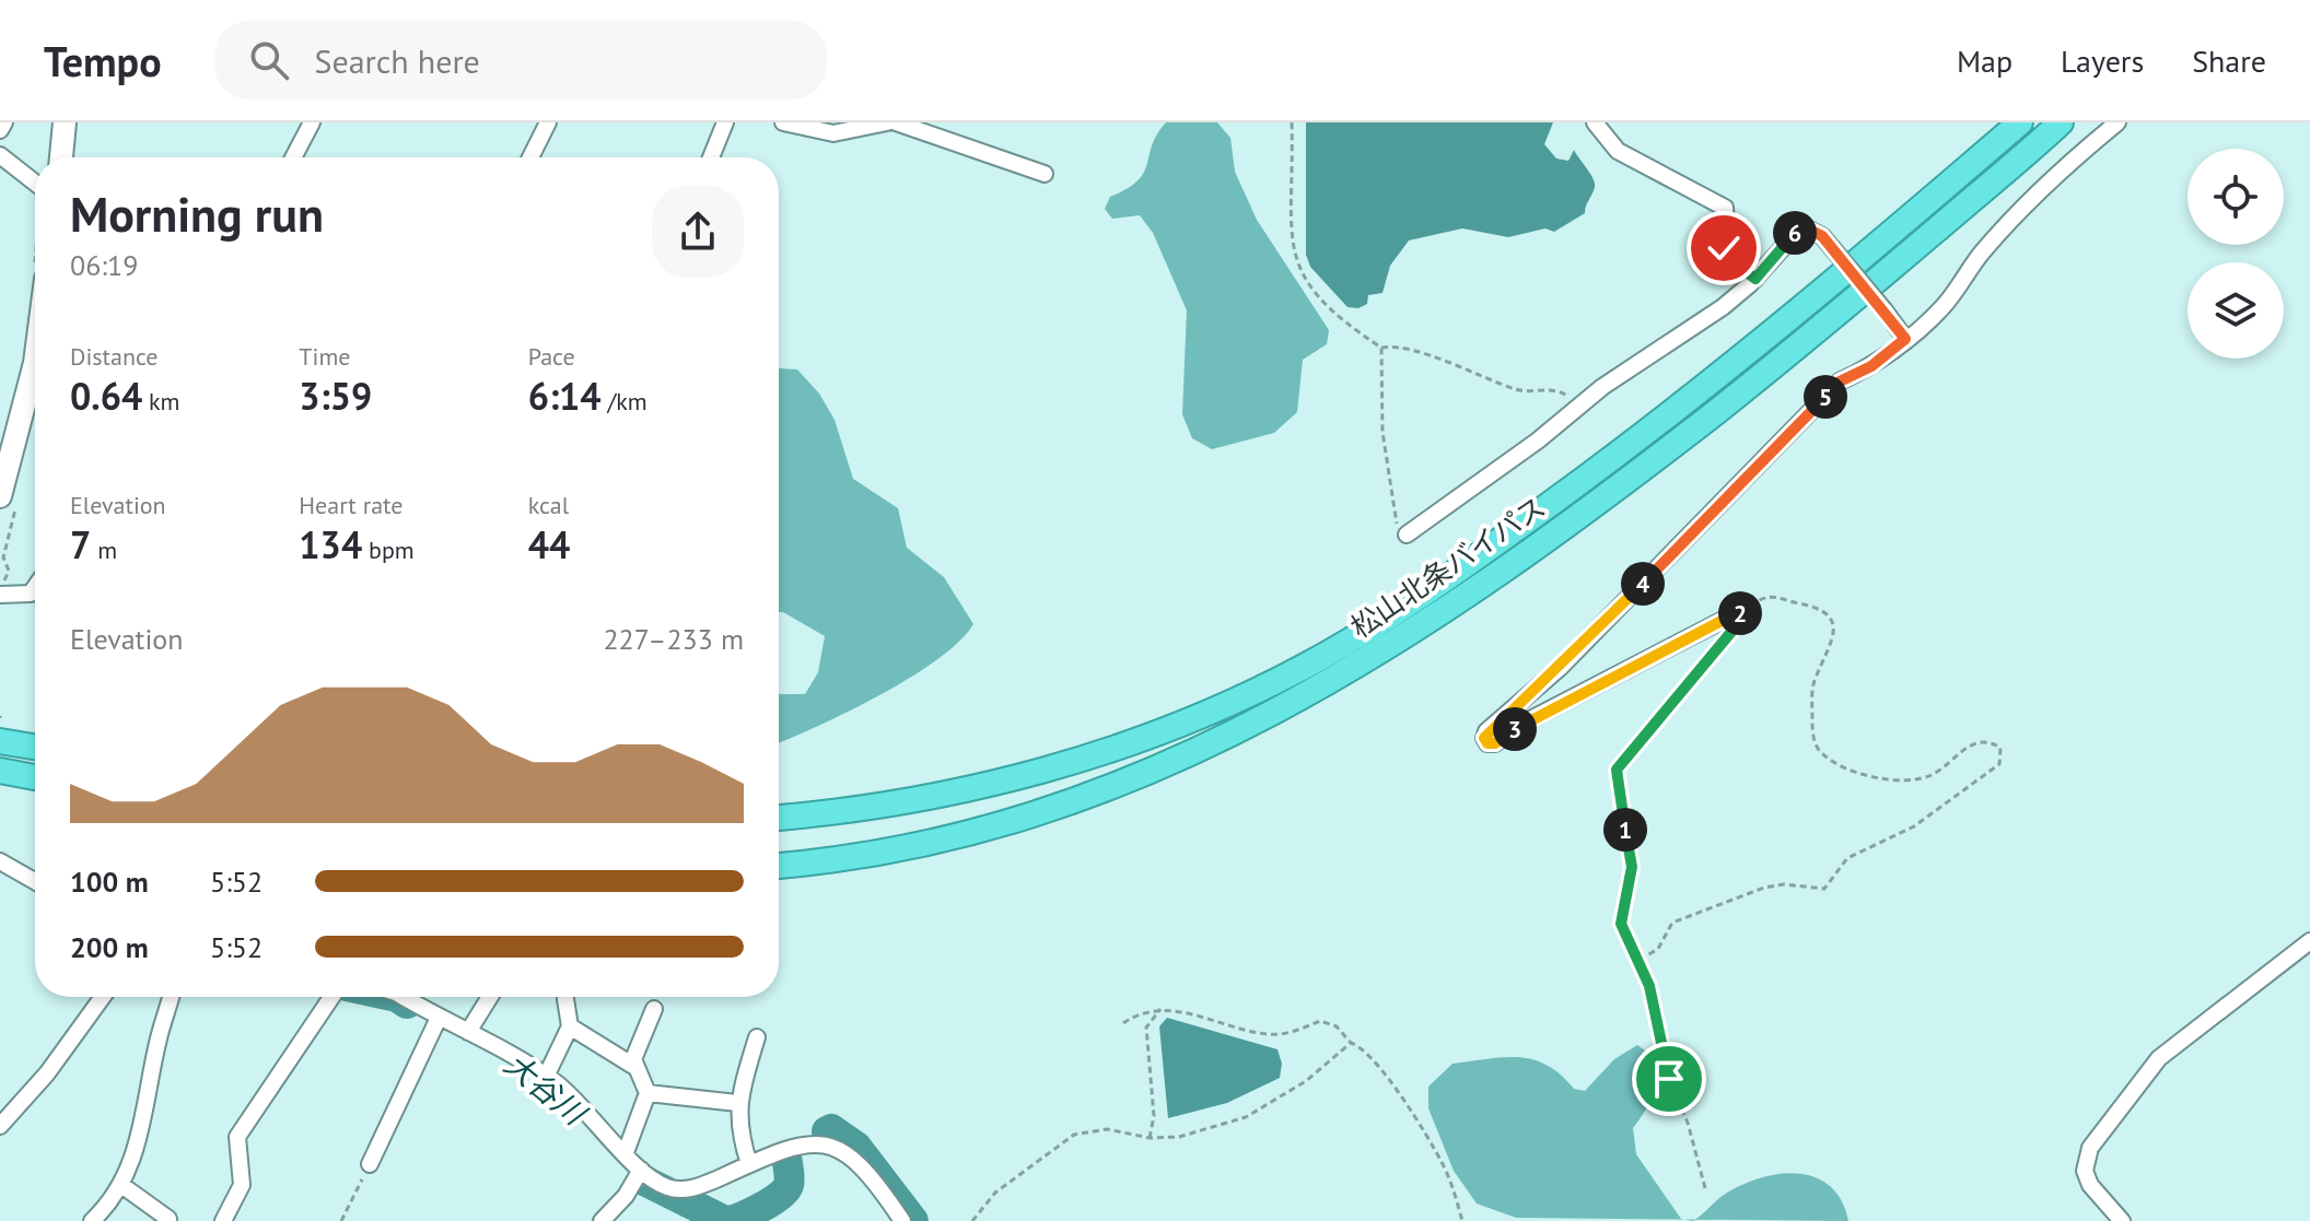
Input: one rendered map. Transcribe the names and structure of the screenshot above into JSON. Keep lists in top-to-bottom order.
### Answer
{
  "streets": {
    "highway": ["松山北条バイパス"]
  },
  "water": ["大谷川"],
  "page": {
    "header": "Tempo",
    "search": "Search here",
    "nav": ["Map", "Layers", "Share"],
    "heading": ["Morning run", "06:19"],
    "pins": [
      "6",
      "5",
      "4",
      "2",
      "3",
      "1"
    ],
    "stats": [
      ["Distance", "0.64 km"],
      ["Time", "3:59"],
      ["Pace", "6:14 /km"],
      ["Elevation", "7 m"],
      ["Heart rate", "134 bpm"],
      ["kcal", "44"]
    ],
    "chart": ["Elevation", "227–233 m"],
    "list": [
      {
        "name": "100 m",
        "note": "5:52"
      },
      {
        "name": "200 m",
        "note": "5:52"
      }
    ]
  }
}
